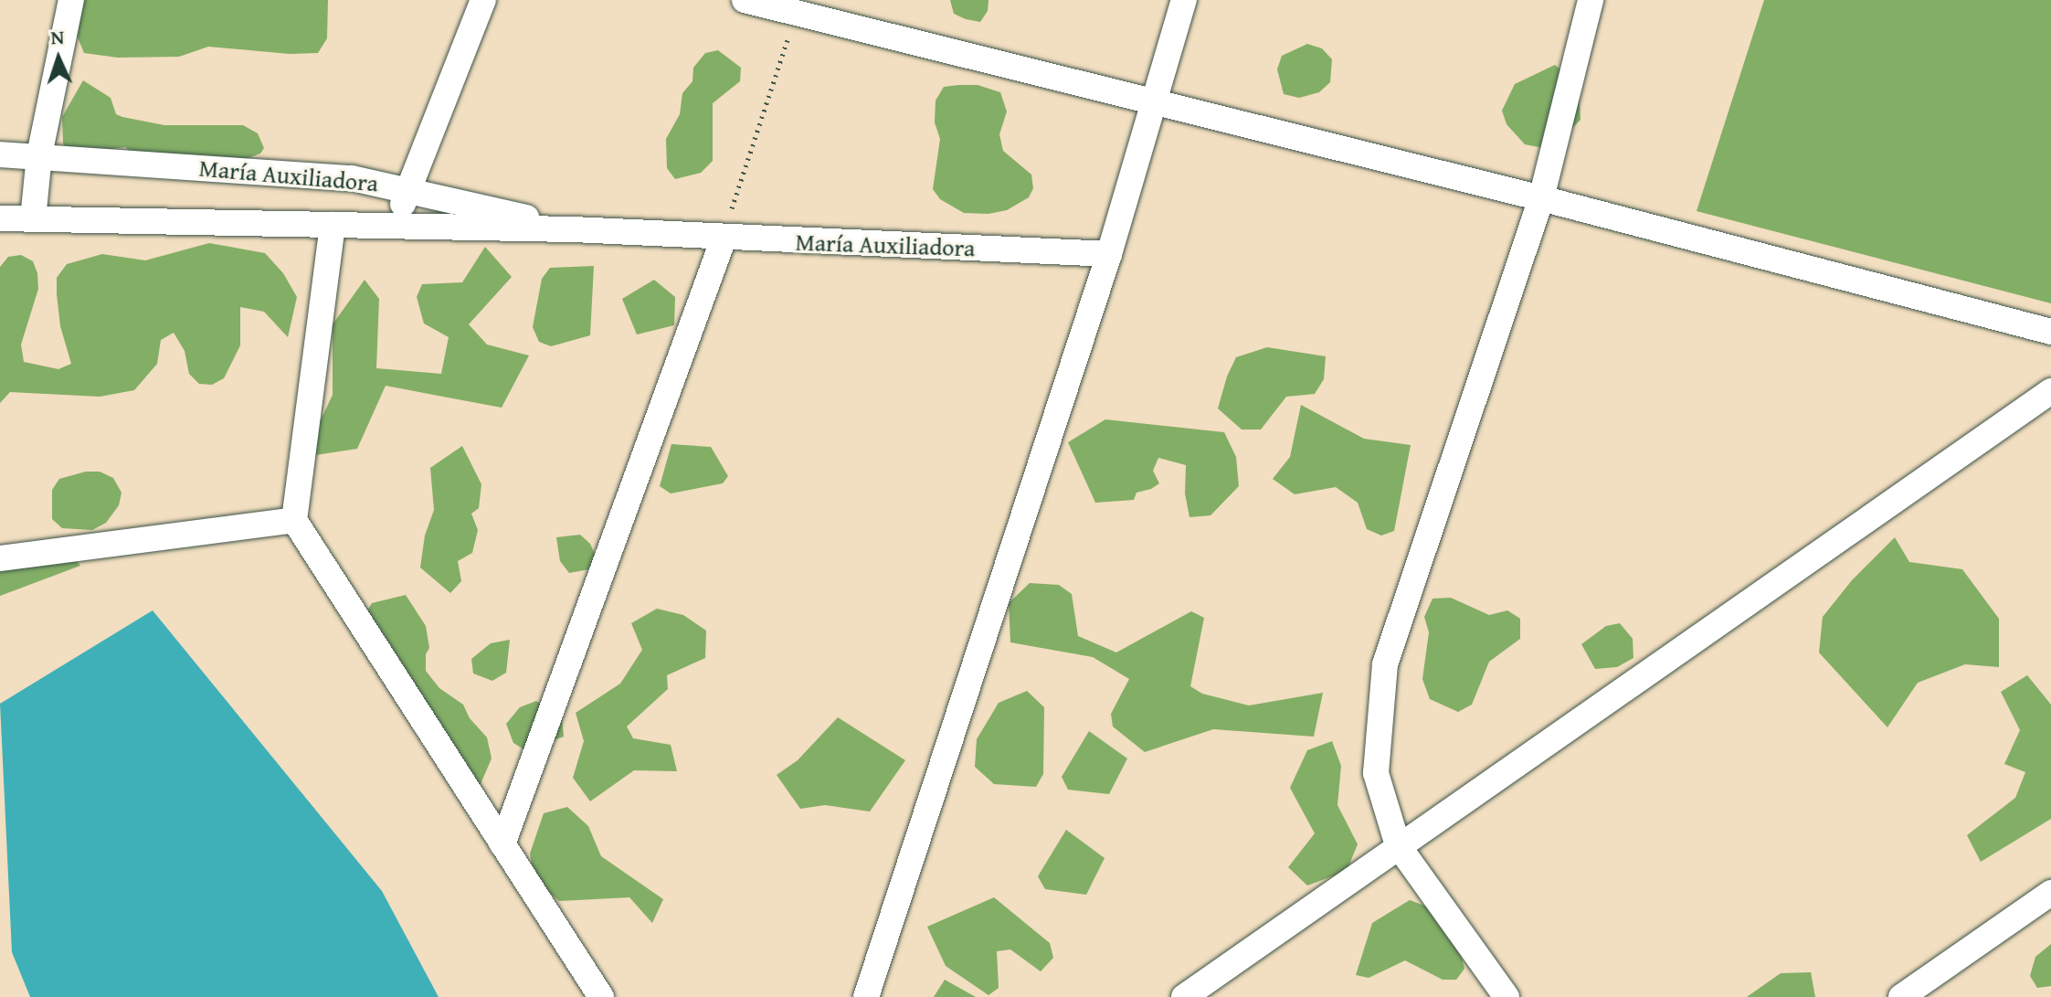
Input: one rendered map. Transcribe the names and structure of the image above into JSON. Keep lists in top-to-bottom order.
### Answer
{
  "streets": {
    "street": ["María Auxiliadora"]
  },
  "north": "top"
}
